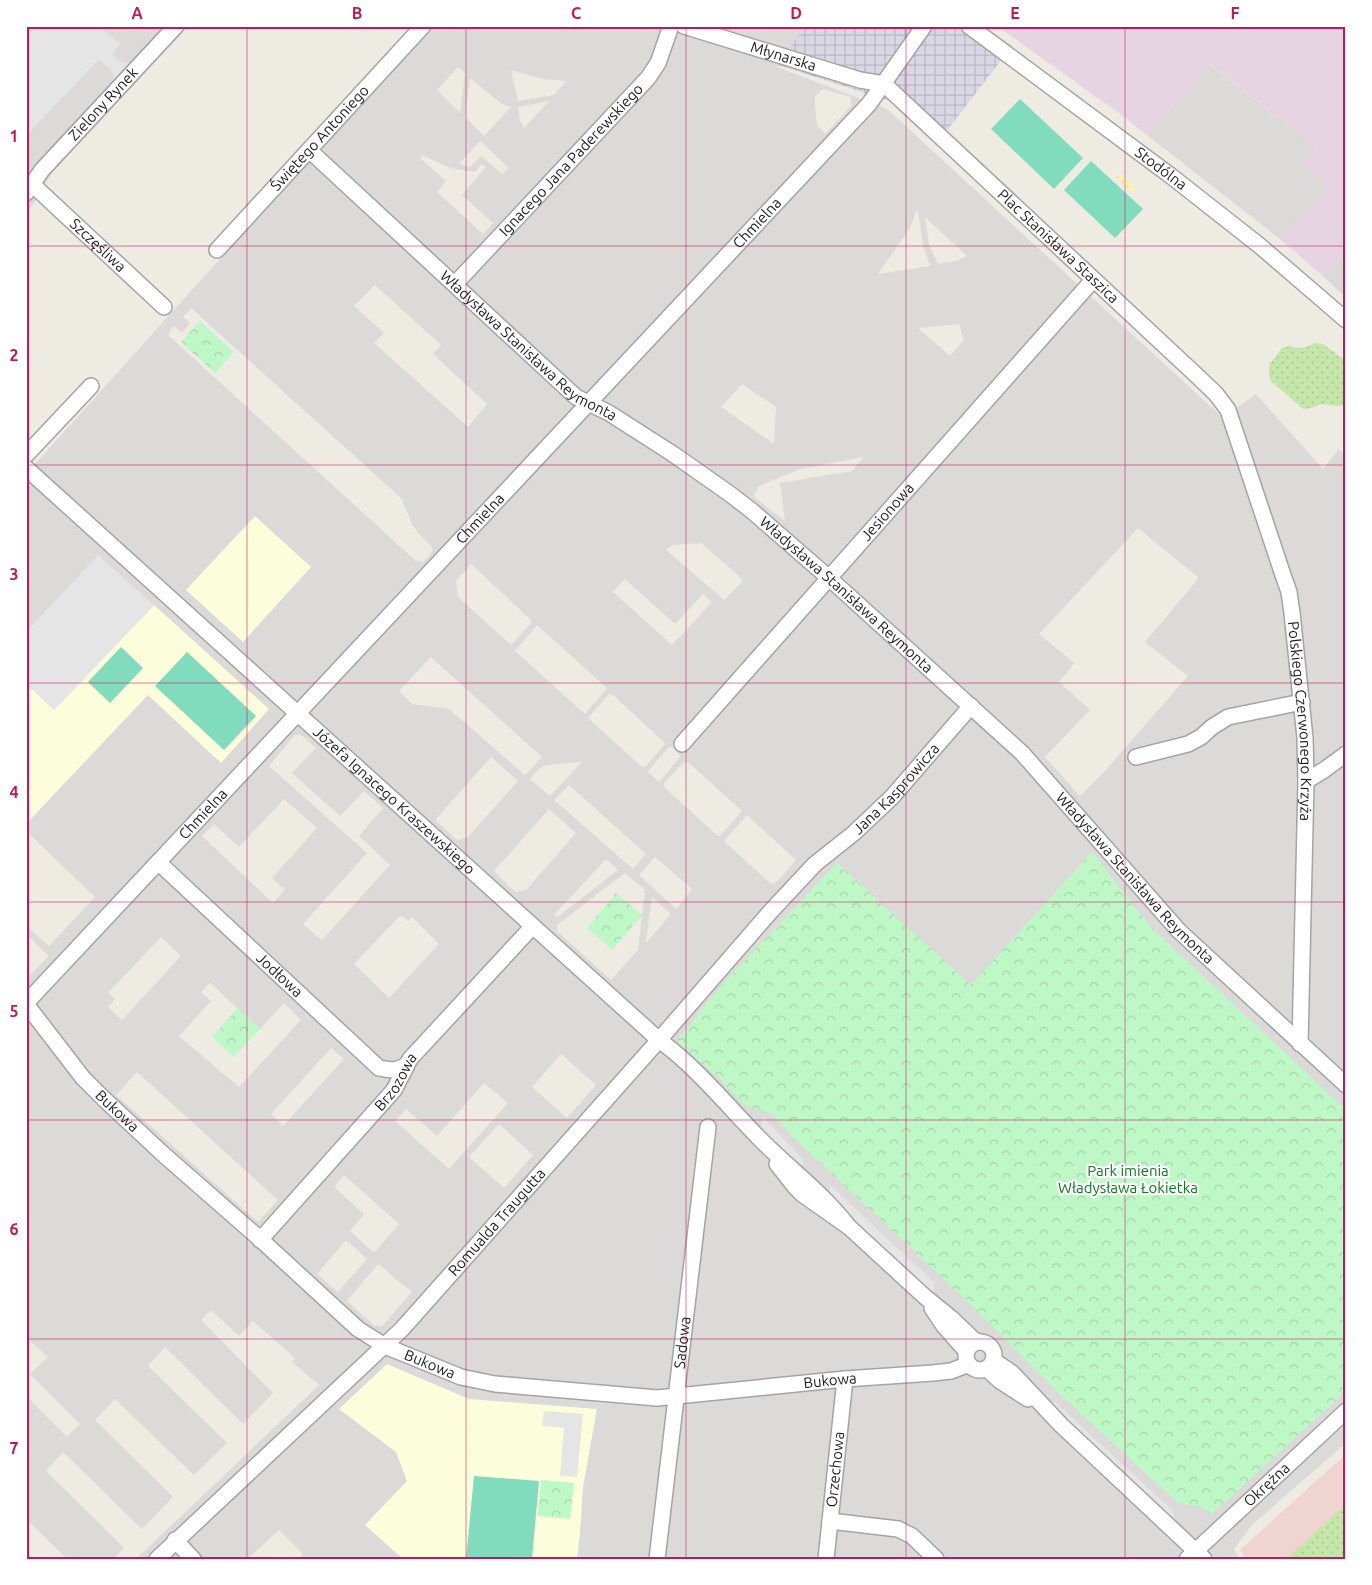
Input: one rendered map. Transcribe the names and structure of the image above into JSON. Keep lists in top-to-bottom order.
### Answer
{
  "streets": {
    "street": [
      "Młynarska",
      "Zielony Rynek",
      "Świętego Antoniego",
      "Ignacego Jana Paderewskiego",
      "Stodólna",
      "Chmielna",
      "Szczęśliwa",
      "Plac Stanisława Staszica",
      "Władysława Stanisława Reymonta",
      "Jesionowa",
      "Polskiego Czerwonego Krzyża",
      "Jana Kasprowicza",
      "Józefa Ignacego Kraszewskiego",
      "Jodłowa",
      "Brzozowa",
      "Bukowa",
      "Romualda Traugutta",
      "Sadowa",
      "Orzechowa",
      "Okrężna"
    ]
  },
  "crossings": [
    ["Młynarska", "Chmielna"],
    ["Młynarska", "Plac Stanisława Staszica"],
    ["Zielony Rynek", "Szczęśliwa"],
    ["Świętego Antoniego", "Władysława Stanisława Reymonta"],
    ["Ignacego Jana Paderewskiego", "Władysława Stanisława Reymonta"],
    ["Chmielna", "Plac Stanisława Staszica"],
    ["Chmielna", "Władysława Stanisława Reymonta"],
    ["Chmielna", "Józefa Ignacego Kraszewskiego"],
    ["Chmielna", "Jodłowa"],
    ["Chmielna", "Bukowa"],
    ["Plac Stanisława Staszica", "Jesionowa"],
    ["Plac Stanisława Staszica", "Polskiego Czerwonego Krzyża"],
    ["Władysława Stanisława Reymonta", "Jesionowa"],
    ["Władysława Stanisława Reymonta", "Polskiego Czerwonego Krzyża"],
    ["Władysława Stanisława Reymonta", "Jana Kasprowicza"],
    ["Jana Kasprowicza", "Romualda Traugutta"],
    ["Józefa Ignacego Kraszewskiego", "Brzozowa"],
    ["Józefa Ignacego Kraszewskiego", "Bukowa"],
    ["Józefa Ignacego Kraszewskiego", "Romualda Traugutta"],
    ["Jodłowa", "Brzozowa"],
    ["Brzozowa", "Bukowa"],
    ["Bukowa", "Romualda Traugutta"],
    ["Bukowa", "Sadowa"],
    ["Bukowa", "Orzechowa"]
  ],
  "parks": ["Park imienia Władysława Łokietka"],
  "grid": {
    "columns": [
      "A",
      "B",
      "C",
      "D",
      "E",
      "F"
    ],
    "rows": [
      "1",
      "2",
      "3",
      "4",
      "5",
      "6",
      "7"
    ]
  }
}
